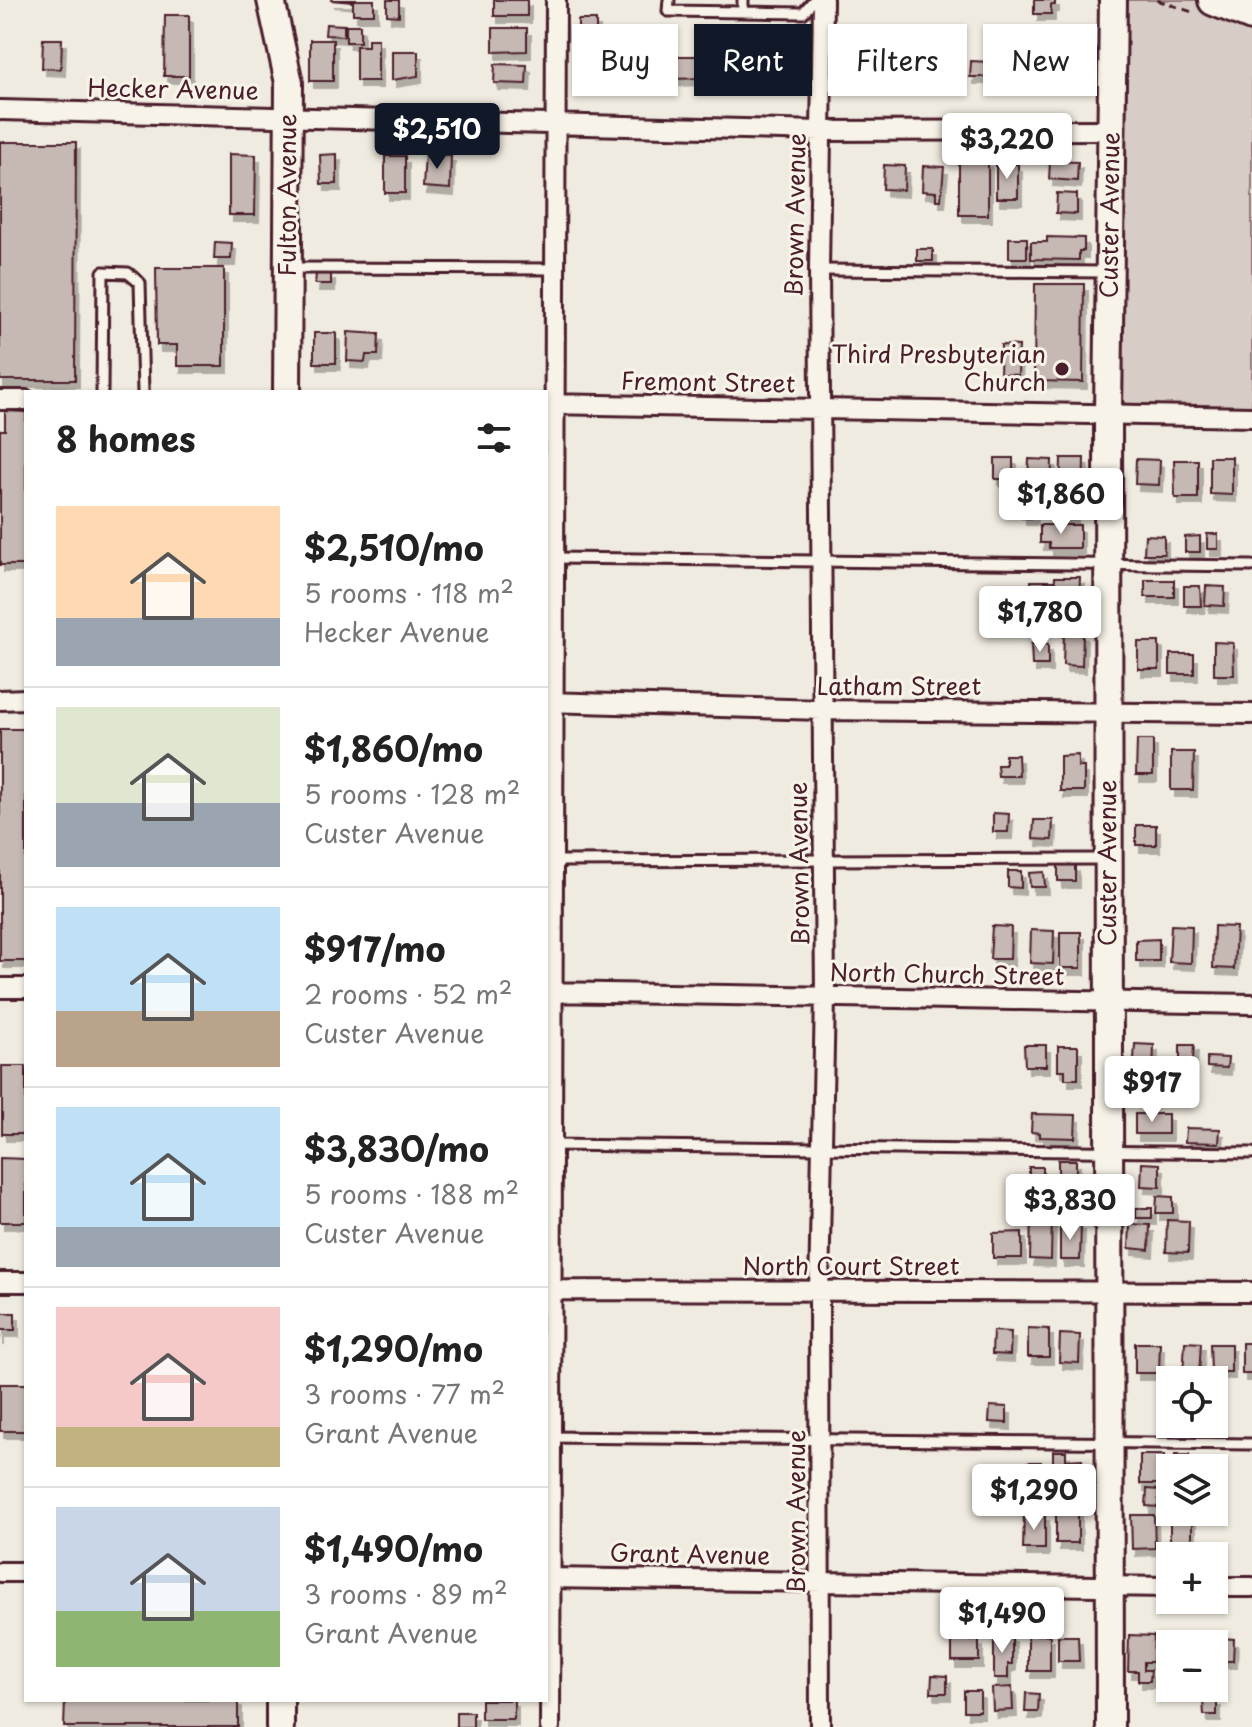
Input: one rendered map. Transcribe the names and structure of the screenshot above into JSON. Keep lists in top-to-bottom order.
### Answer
{
  "streets": {
    "street": [
      "Hecker Avenue",
      "Fulton Avenue",
      "Brown Avenue",
      "Custer Avenue",
      "Fremont Street",
      "Latham Street",
      "North Church Street",
      "North Court Street",
      "Grant Avenue"
    ]
  },
  "crossings": [
    ["Hecker Avenue", "Fulton Avenue"],
    ["Hecker Avenue", "Brown Avenue"],
    ["Hecker Avenue", "Custer Avenue"],
    ["Brown Avenue", "Fremont Street"],
    ["Brown Avenue", "Latham Street"],
    ["Brown Avenue", "North Church Street"],
    ["Brown Avenue", "North Court Street"],
    ["Brown Avenue", "Grant Avenue"],
    ["Custer Avenue", "Fremont Street"],
    ["Custer Avenue", "Latham Street"],
    ["Custer Avenue", "North Church Street"],
    ["Custer Avenue", "North Court Street"],
    ["Custer Avenue", "Grant Avenue"]
  ],
  "places": ["Third Presbyterian Church"],
  "page": {
    "chip": [
      "Buy",
      "Rent",
      "Filters",
      "New"
    ],
    "price": [
      "$2,510",
      "$3,220",
      "$1,860",
      "$1,780",
      "$917",
      "$3,830",
      "$1,290",
      "$1,490"
    ],
    "heading": "8 homes",
    "list": [
      {
        "name": "$2,510/mo",
        "note": "5 rooms · 118 m² · Hecker Avenue"
      },
      {
        "name": "$1,860/mo",
        "note": "5 rooms · 128 m² · Custer Avenue"
      },
      {
        "name": "$917/mo",
        "note": "2 rooms · 52 m² · Custer Avenue"
      },
      {
        "name": "$3,830/mo",
        "note": "5 rooms · 188 m² · Custer Avenue"
      },
      {
        "name": "$1,290/mo",
        "note": "3 rooms · 77 m² · Grant Avenue"
      },
      {
        "name": "$1,490/mo",
        "note": "3 rooms · 89 m² · Grant Avenue"
      }
    ],
    "map_buttons": ["+", "−"]
  }
}
